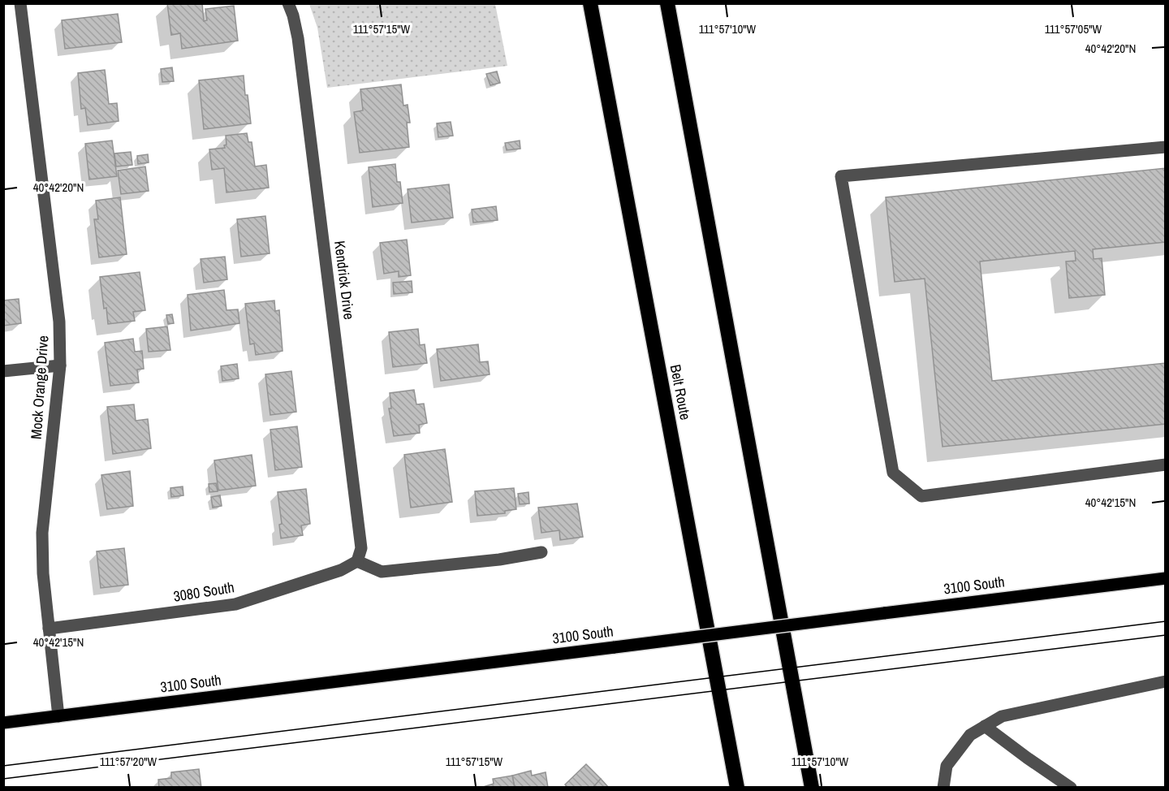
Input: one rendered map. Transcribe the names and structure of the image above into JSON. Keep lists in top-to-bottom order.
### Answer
{
  "streets": {
    "highway": ["Belt Route"],
    "main road": ["3100 South"],
    "street": ["Kendrick Drive", "Mock Orange Drive", "3080 South"]
  },
  "crossings": [
    ["Kendrick Drive", "3080 South"],
    ["Mock Orange Drive", "3100 South"],
    ["Mock Orange Drive", "3080 South"]
  ],
  "coordinates": [
    "111°57'15\"W",
    "111°57'10\"W",
    "111°57'05\"W",
    "40°42'20\"N",
    "40°42'15\"N",
    "111°57'20\"W"
  ]
}
